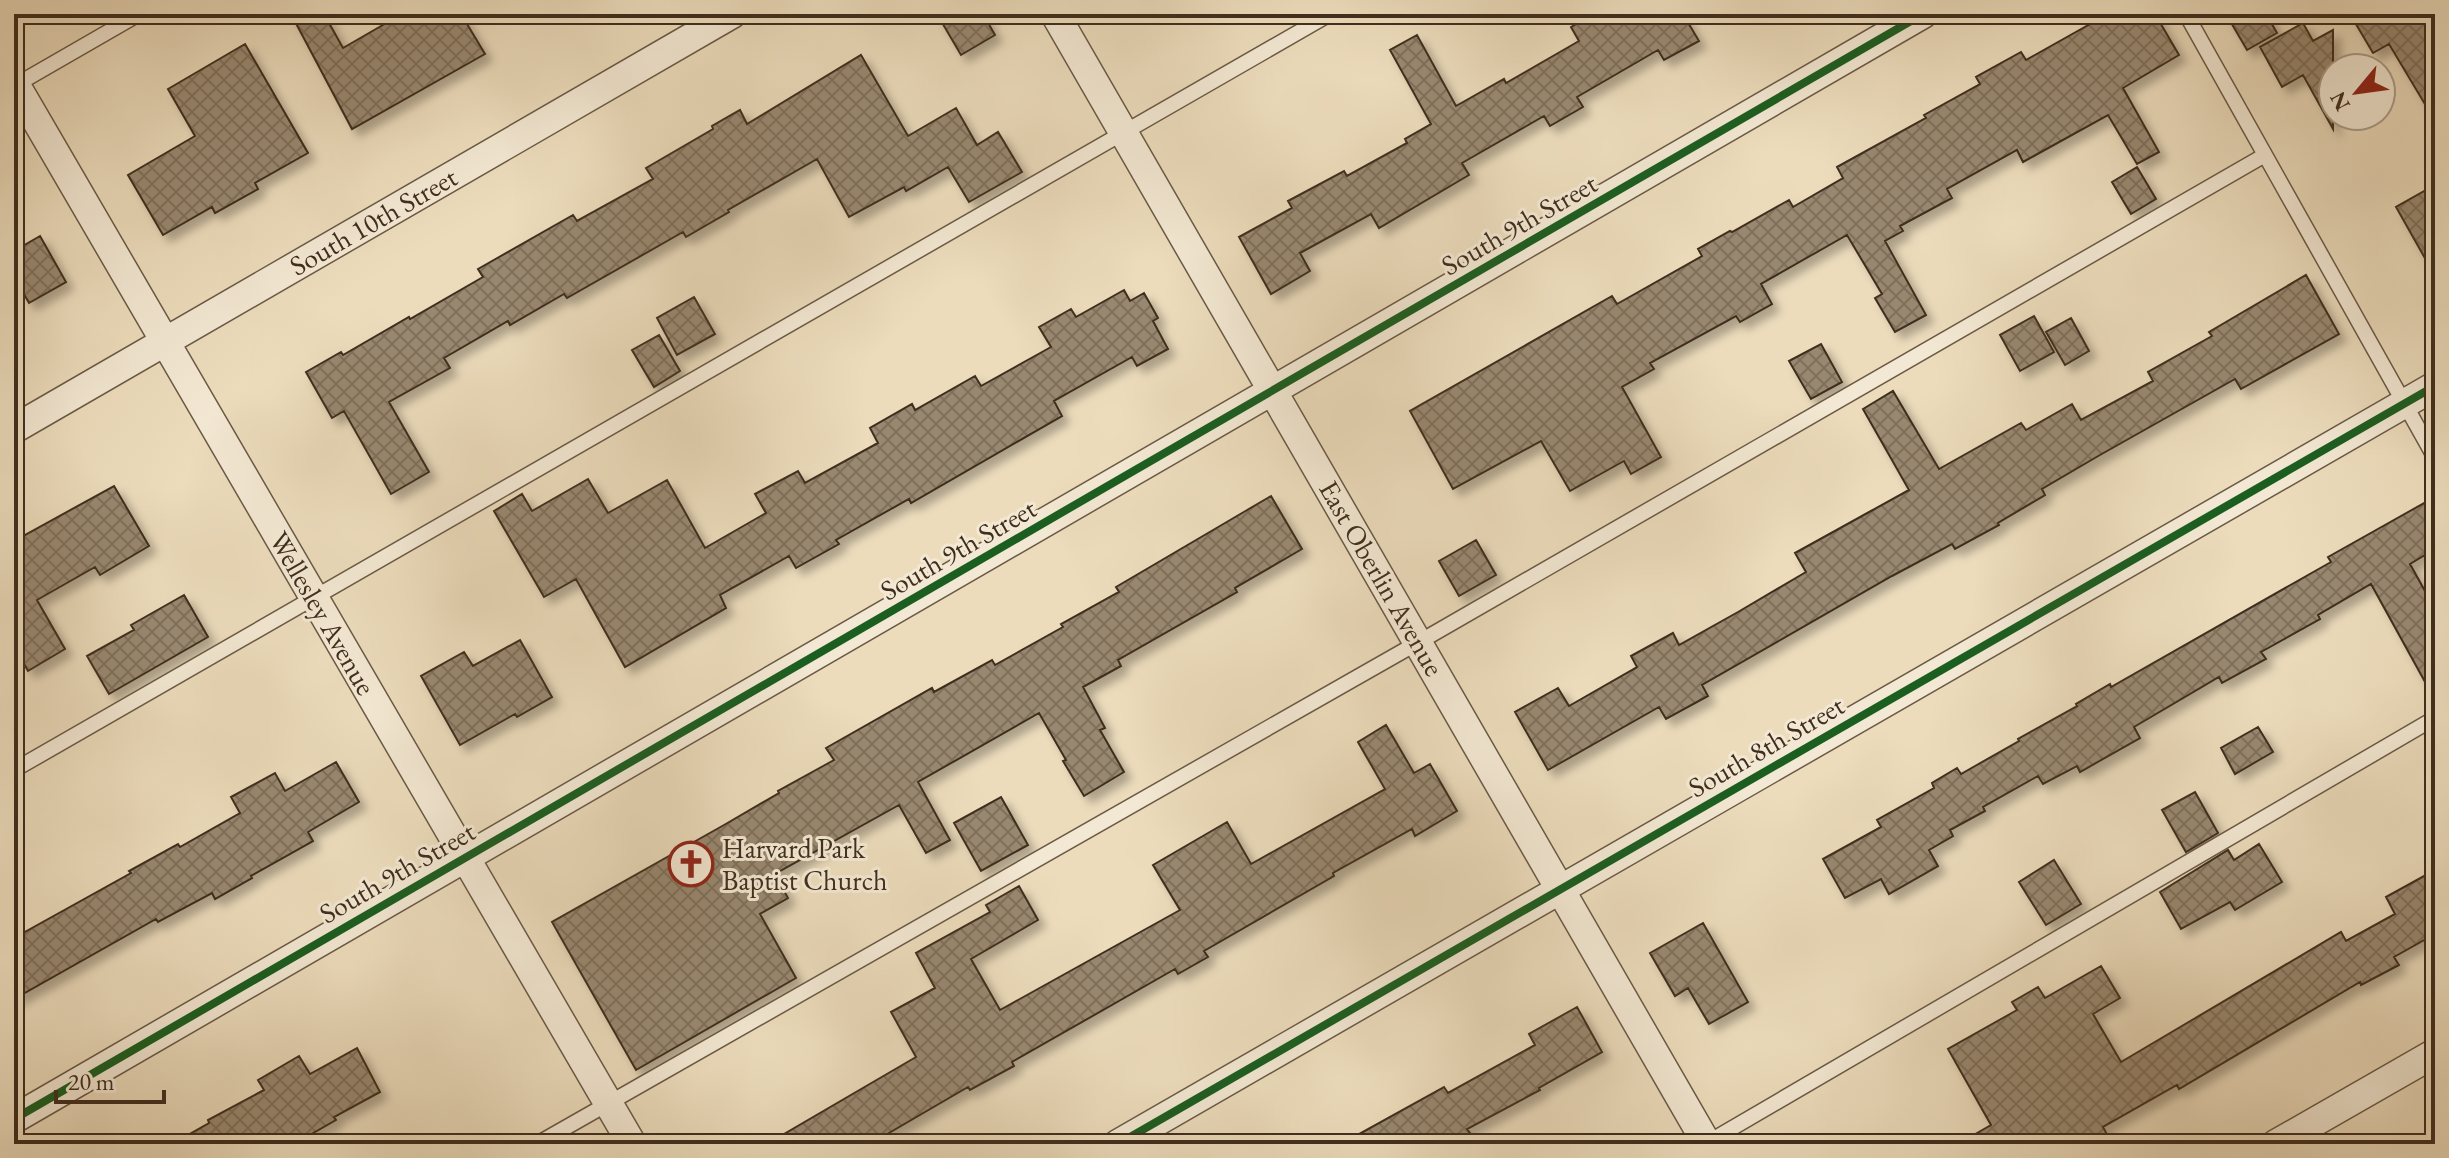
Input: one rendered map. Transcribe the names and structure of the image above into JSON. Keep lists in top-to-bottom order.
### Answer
{
  "streets": {
    "street": [
      "South 10th Street",
      "South 9th Street",
      "East Oberlin Avenue",
      "Wellesley Avenue",
      "South 8th Street"
    ]
  },
  "crossings": [
    ["South 10th Street", "Wellesley Avenue"],
    ["South 9th Street", "East Oberlin Avenue"],
    ["South 9th Street", "Wellesley Avenue"],
    ["East Oberlin Avenue", "South 8th Street"]
  ],
  "places": {
    "church": ["Harvard Park Baptist Church"]
  },
  "scale_bar": "20 m",
  "north": "bottom left"
}
